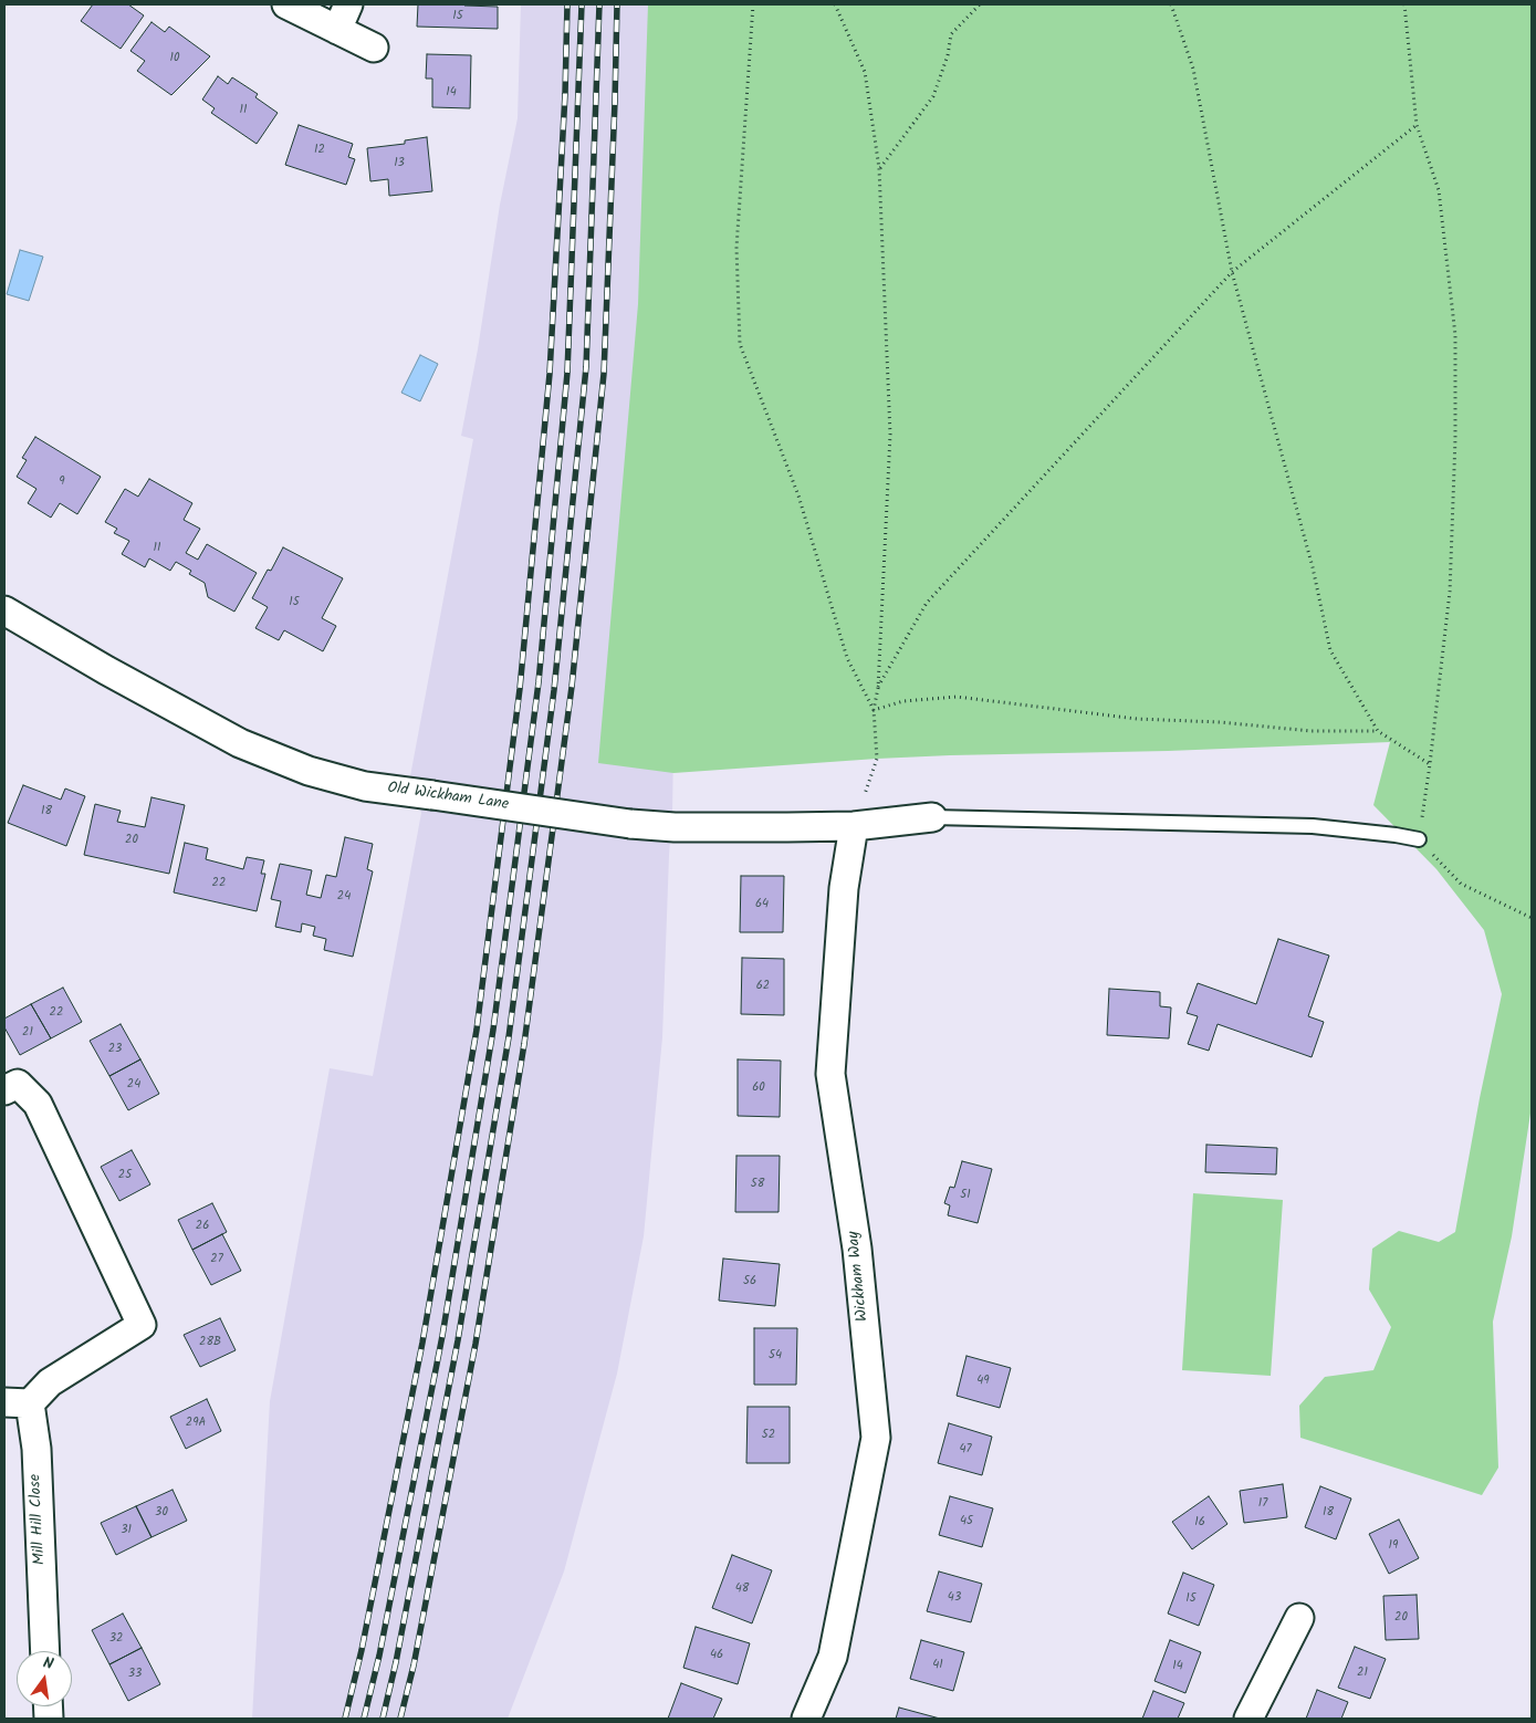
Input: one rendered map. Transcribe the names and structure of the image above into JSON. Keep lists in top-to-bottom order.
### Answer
{
  "streets": {
    "street": ["Old Wickham Lane", "Wickham Way", "Mill Hill Close"]
  },
  "crossings": [
    ["Old Wickham Lane", "Wickham Way"]
  ],
  "house_numbers": [
    "15",
    "10",
    "14",
    "11",
    "12",
    "13",
    "9",
    "11",
    "15",
    "18",
    "20",
    "22",
    "24",
    "64",
    "62",
    "22",
    "21",
    "23",
    "24",
    "60",
    "25",
    "58",
    "51",
    "26",
    "27",
    "56",
    "28B",
    "54",
    "49",
    "29A",
    "52",
    "47",
    "17",
    "30",
    "18",
    "45",
    "16",
    "31",
    "19",
    "48",
    "43",
    "15",
    "20",
    "32",
    "46",
    "41",
    "14",
    "21",
    "33"
  ],
  "north": "top"
}
